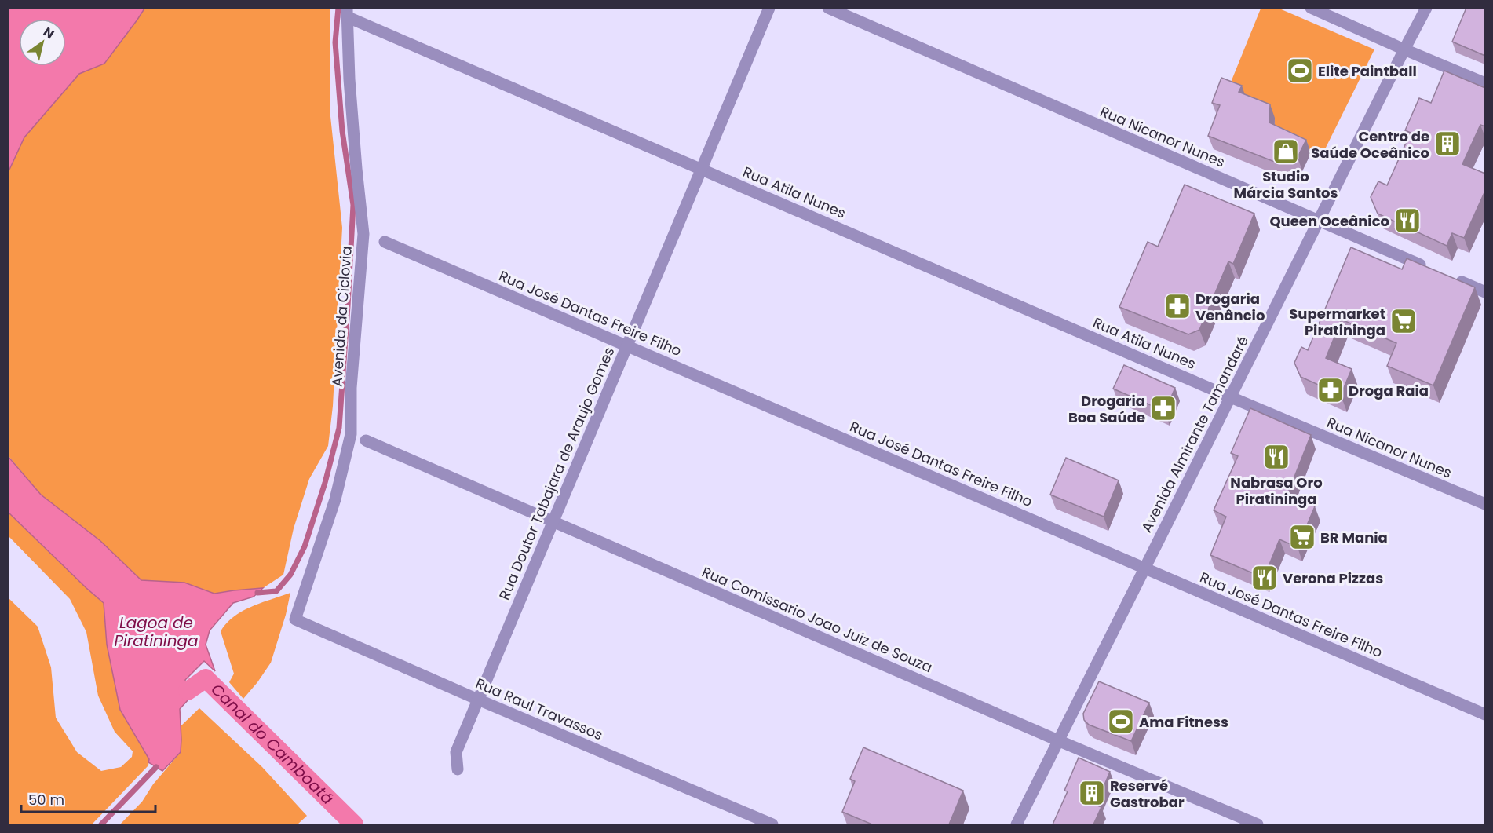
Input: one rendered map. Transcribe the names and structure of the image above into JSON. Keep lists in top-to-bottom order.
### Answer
{
  "streets": {
    "street": [
      "Rua Nicanor Nunes",
      "Rua Atila Nunes",
      "Rua José Dantas Freire Filho",
      "Avenida da Ciclovia",
      "Avenida Almirante Tamandaré",
      "Rua Doutor Tabajara de Araujo Gomes",
      "Rua Comissario Joao Juiz de Souza",
      "Rua Raul Travassos"
    ]
  },
  "crossings": [
    ["Rua Nicanor Nunes", "Rua Atila Nunes"],
    ["Rua Nicanor Nunes", "Avenida Almirante Tamandaré"],
    ["Rua Atila Nunes", "Avenida da Ciclovia"],
    ["Rua Atila Nunes", "Avenida Almirante Tamandaré"],
    ["Rua Atila Nunes", "Rua Doutor Tabajara de Araujo Gomes"],
    ["Rua José Dantas Freire Filho", "Avenida Almirante Tamandaré"],
    ["Rua José Dantas Freire Filho", "Rua Doutor Tabajara de Araujo Gomes"],
    ["Avenida da Ciclovia", "Rua Raul Travassos"],
    ["Avenida Almirante Tamandaré", "Rua Comissario Joao Juiz de Souza"],
    ["Rua Doutor Tabajara de Araujo Gomes", "Rua Comissario Joao Juiz de Souza"],
    ["Rua Doutor Tabajara de Araujo Gomes", "Rua Raul Travassos"]
  ],
  "water": ["Lagoa de Piratininga", "Canal do Camboatá"],
  "places": {
    "sports": ["Elite Paintball", "Ama Fitness"],
    "building": ["Centro de Saúde Oceânico", "Reservé Gastrobar"],
    "shop": ["Studio Márcia Santos"],
    "restaurant": ["Queen Oceânico", "Nabrasa Oro Piratininga", "Verona Pizzas"],
    "pharmacy": ["Drogaria Venâncio", "Droga Raia", "Drogaria Boa Saúde"],
    "supermarket": ["Supermarket Piratininga", "BR Mania"]
  },
  "scale_bar": "50 m",
  "north": "top right"
}
